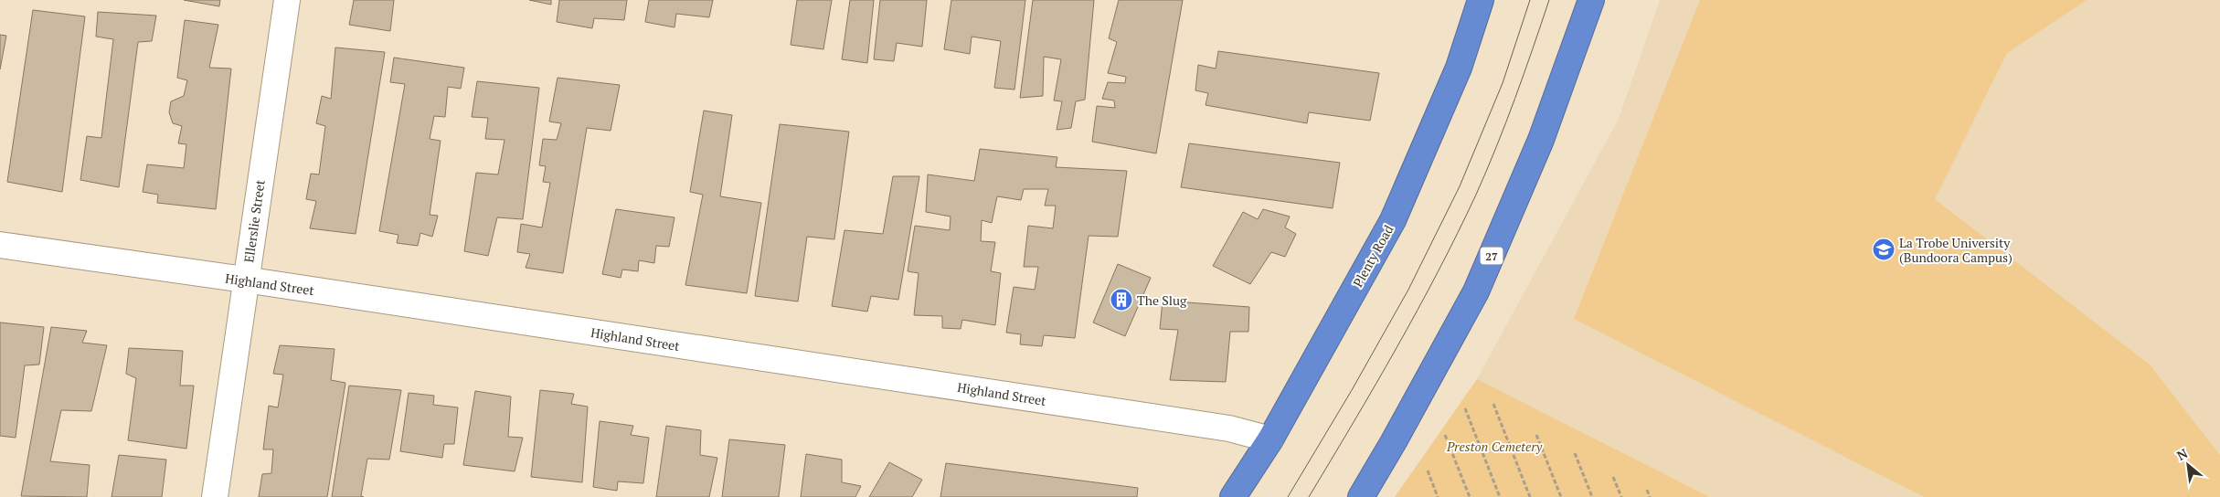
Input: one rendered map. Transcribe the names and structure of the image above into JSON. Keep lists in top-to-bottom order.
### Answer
{
  "streets": {
    "highway": ["Plenty Road", "27"],
    "street": ["Ellerslie Street", "Highland Street"]
  },
  "crossings": [
    ["Ellerslie Street", "Highland Street"],
    ["Plenty Road", "Highland Street"]
  ],
  "parks": ["Preston Cemetery"],
  "places": {
    "school or university": ["La Trobe University (Bundoora Campus)"],
    "building": ["The Slug"]
  },
  "north": "top left"
}
